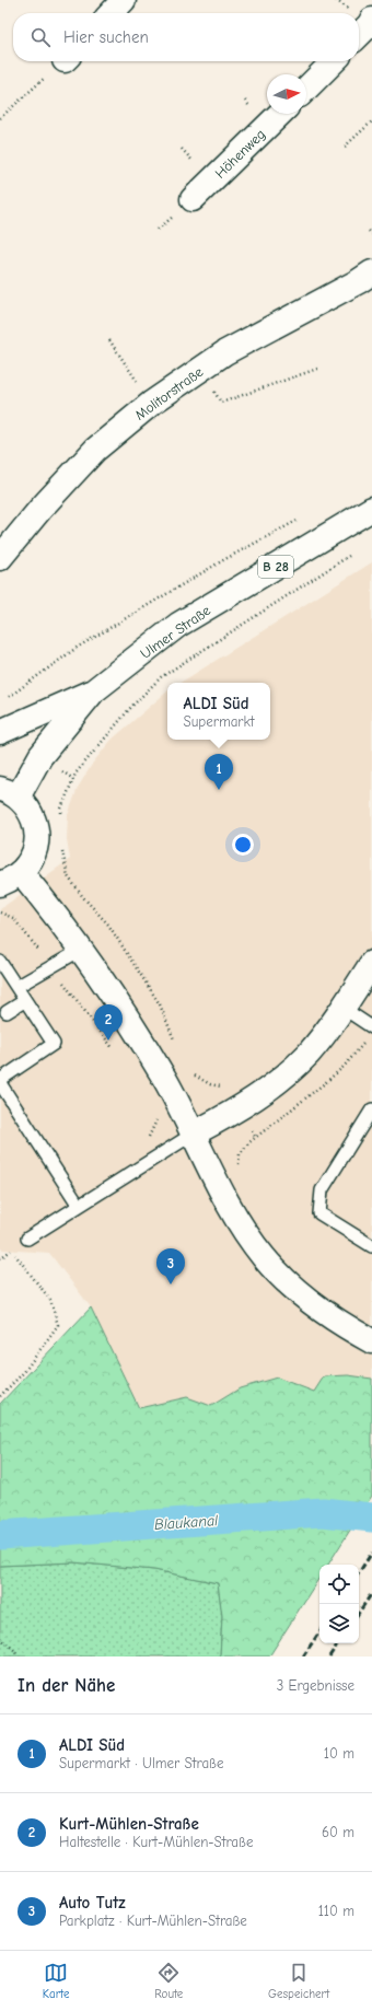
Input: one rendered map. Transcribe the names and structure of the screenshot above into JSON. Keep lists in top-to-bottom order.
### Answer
{
  "streets": {
    "street": [
      "Höhenweg",
      "Molitorstraße",
      "B 28",
      "Ulmer Straße"
    ]
  },
  "crossings": [
    ["B 28", "Ulmer Straße"]
  ],
  "water": ["Blaukanal"],
  "north": "right",
  "page": {
    "search": "Hier suchen",
    "popup": ["ALDI Süd", "Supermarkt"],
    "pins": ["1", "2", "3"],
    "heading": ["In der Nähe", "3 Ergebnisse"],
    "list": [
      {
        "mark": "1",
        "name": "ALDI Süd",
        "note": "Supermarkt · Ulmer Straße",
        "value": "10 m"
      },
      {
        "mark": "2",
        "name": "Kurt-Mühlen-Straße",
        "note": "Haltestelle · Kurt-Mühlen-Straße",
        "value": "60 m"
      },
      {
        "mark": "3",
        "name": "Auto Tutz",
        "note": "Parkplatz · Kurt-Mühlen-Straße",
        "value": "110 m"
      }
    ],
    "nav": ["Karte", "Route", "Gespeichert"]
  }
}
